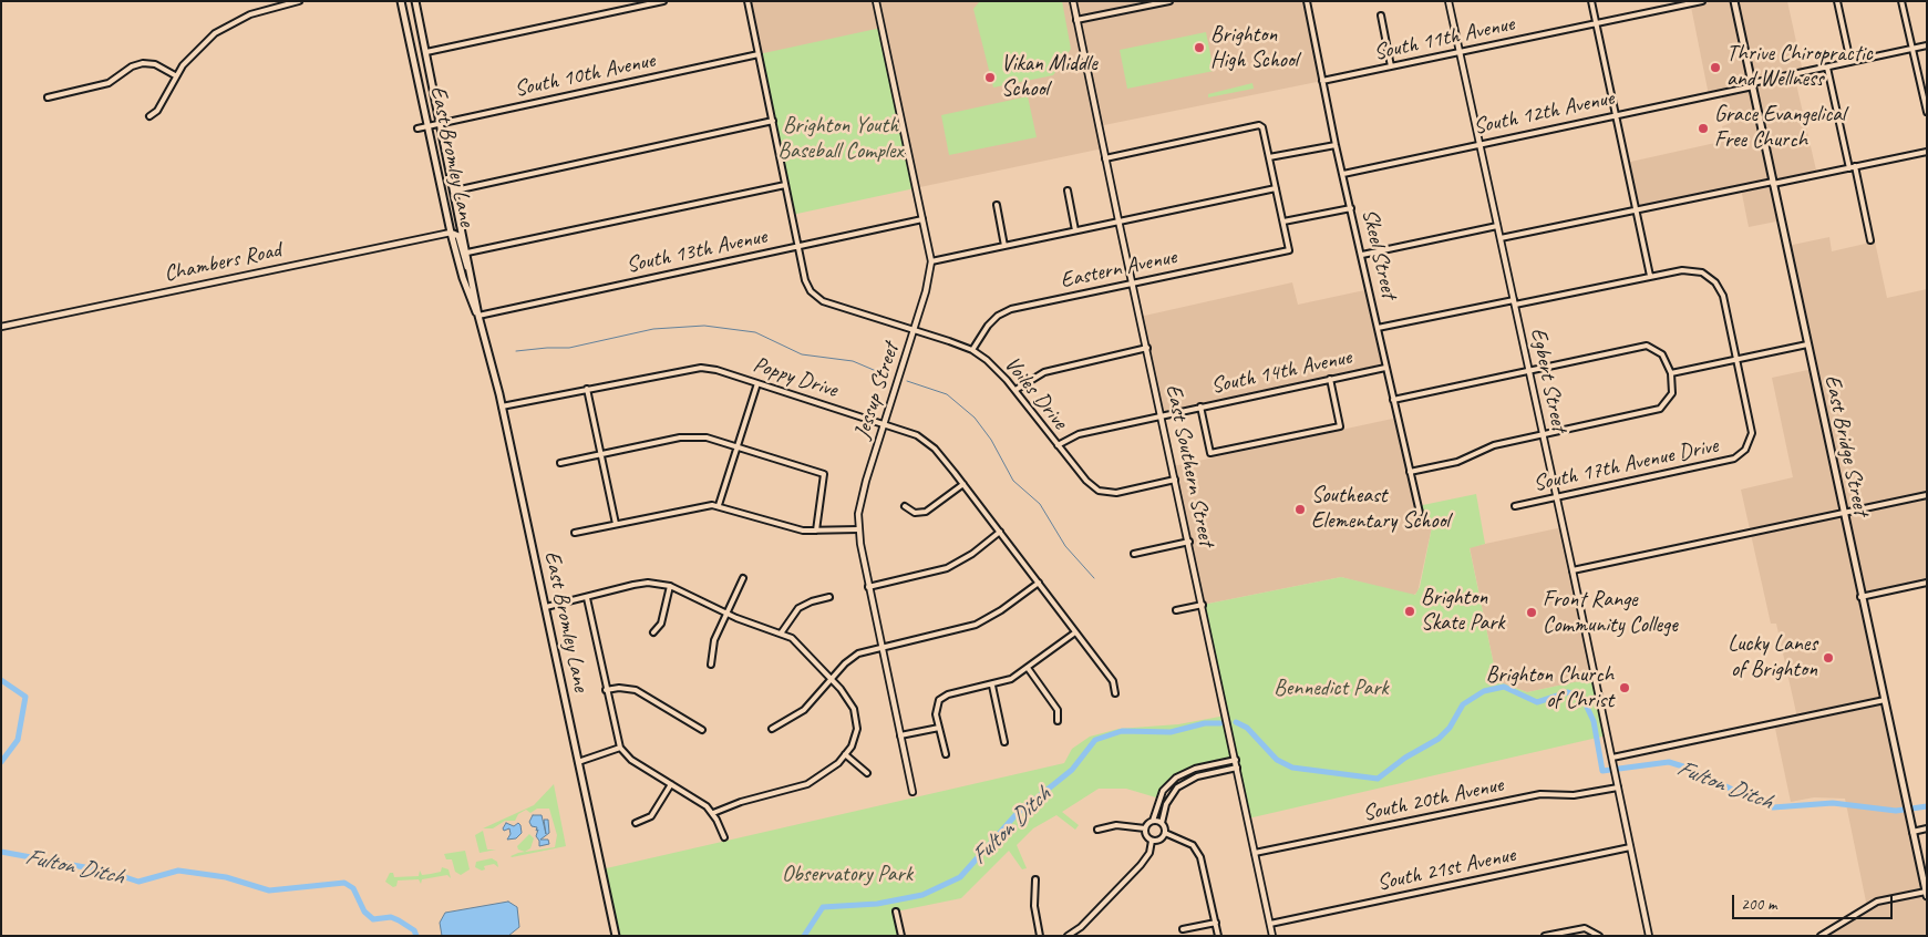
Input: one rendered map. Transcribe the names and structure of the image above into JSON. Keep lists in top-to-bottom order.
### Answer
{
  "streets": {
    "main road": ["East Bromley Lane", "East Bridge Street"],
    "street": [
      "South 11th Avenue",
      "South 10th Avenue",
      "South 12th Avenue",
      "South 13th Avenue",
      "Skeel Street",
      "Chambers Road",
      "Eastern Avenue",
      "South 14th Avenue",
      "Poppy Drive",
      "Egbert Street",
      "Jessup Street",
      "Voiles Drive",
      "East Southern Street",
      "South 17th Avenue Drive",
      "South 20th Avenue",
      "South 21st Avenue"
    ]
  },
  "crossings": [
    ["South 11th Avenue", "Skeel Street"],
    ["South 11th Avenue", "Egbert Street"],
    ["South 10th Avenue", "East Bromley Lane"],
    ["South 10th Avenue", "Voiles Drive"],
    ["South 12th Avenue", "Skeel Street"],
    ["South 12th Avenue", "Egbert Street"],
    ["South 12th Avenue", "East Bridge Street"],
    ["East Bromley Lane", "South 13th Avenue"],
    ["East Bromley Lane", "Chambers Road"],
    ["East Bromley Lane", "Poppy Drive"],
    ["South 13th Avenue", "Jessup Street"],
    ["South 13th Avenue", "Voiles Drive"],
    ["Skeel Street", "South 14th Avenue"],
    ["Skeel Street", "South 17th Avenue Drive"],
    ["Eastern Avenue", "Voiles Drive"],
    ["Eastern Avenue", "East Southern Street"],
    ["South 14th Avenue", "Voiles Drive"],
    ["South 14th Avenue", "East Southern Street"],
    ["Poppy Drive", "Jessup Street"],
    ["Egbert Street", "South 17th Avenue Drive"],
    ["Egbert Street", "South 20th Avenue"],
    ["Egbert Street", "South 21st Avenue"],
    ["Jessup Street", "Voiles Drive"],
    ["Voiles Drive", "East Southern Street"],
    ["East Southern Street", "South 20th Avenue"],
    ["East Southern Street", "South 21st Avenue"]
  ],
  "water": ["Fulton Ditch"],
  "parks": ["Brighton Youth Baseball Complex", "Bennedict Park", "Observatory Park"],
  "places": [
    "Brighton High School",
    "Thrive Chiropractic and Wellness",
    "Vikan Middle School",
    "Grace Evangelical Free Church",
    "Southeast Elementary School",
    "Brighton Skate Park",
    "Front Range Community College",
    "Lucky Lanes of Brighton",
    "Brighton Church of Christ"
  ],
  "scale_bar": "200 m"
}
